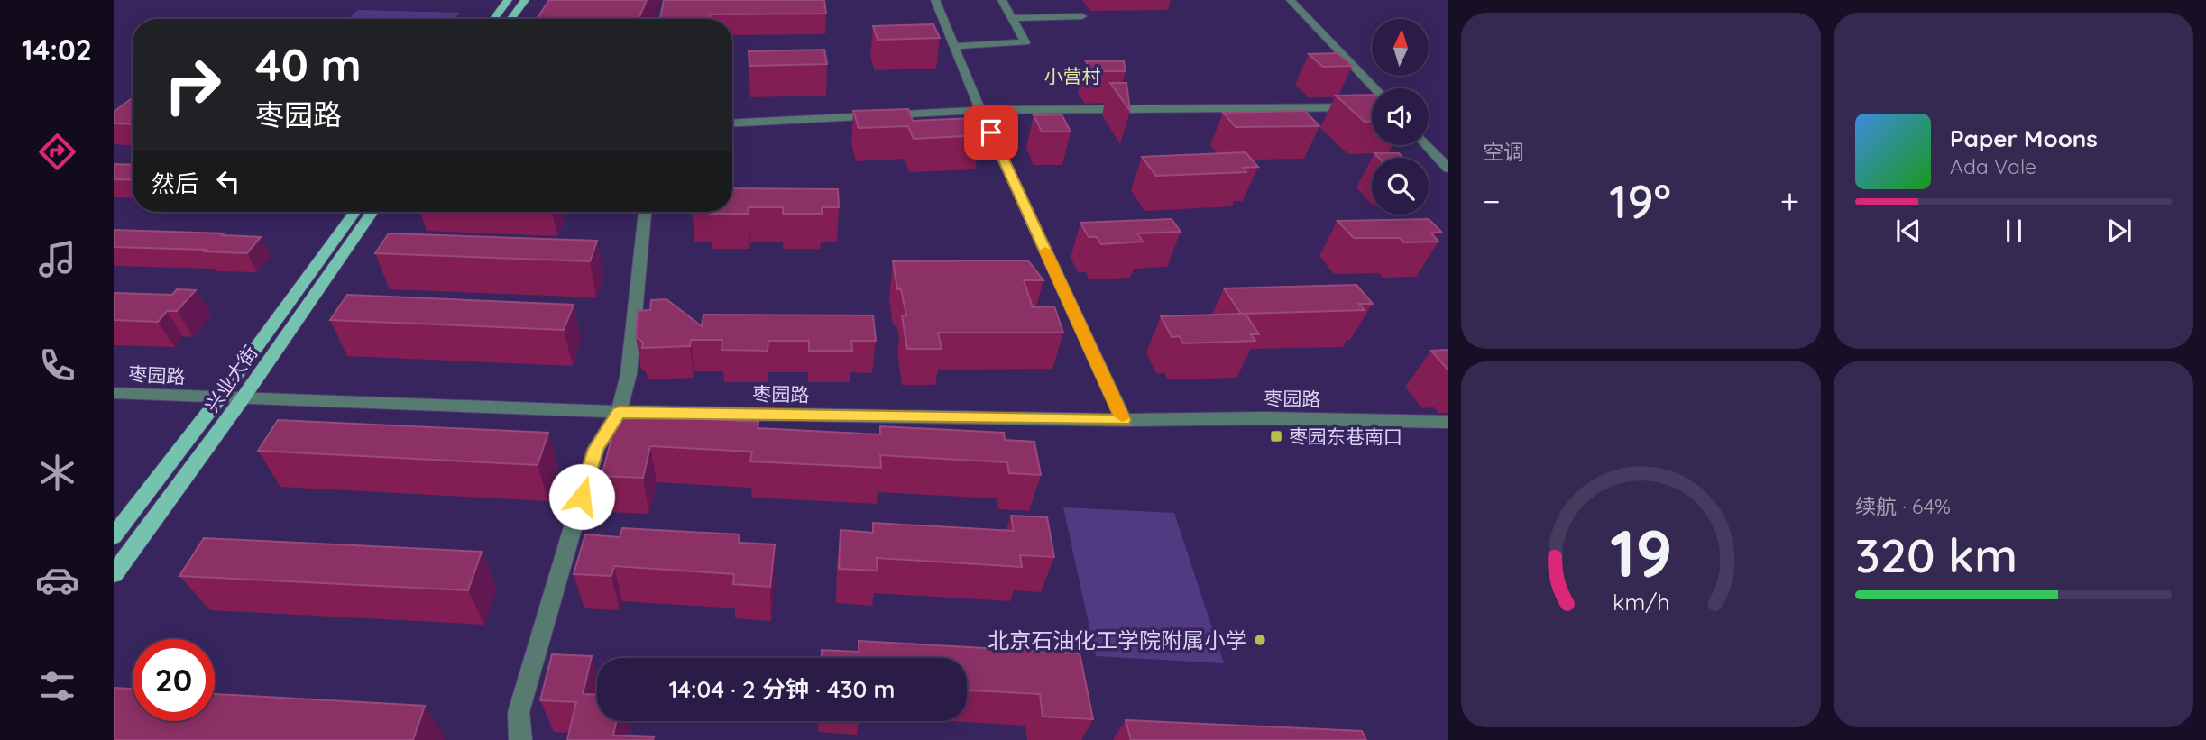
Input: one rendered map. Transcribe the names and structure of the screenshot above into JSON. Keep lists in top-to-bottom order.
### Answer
{
  "streets": {
    "main road": ["兴业大街"],
    "street": ["枣园路"]
  },
  "crossings": [
    ["枣园路", "兴业大街"]
  ],
  "districts": ["小营村"],
  "places": {
    "transit": ["枣园东巷南口"],
    "other": ["北京石油化工学院附属小学"]
  },
  "north": "top",
  "page": {
    "tabs": "14:02",
    "tile": [
      "空调",
      ["续航 · 64%", "320 km"]
    ],
    "turn": ["40 m", "枣园路"],
    "song": ["Paper Moons", "Ada Vale"],
    "then": "然后",
    "heat": ["−", "19°", "+"],
    "limit": "20",
    "trip": "14:04 · 2 分钟 · 430 m",
    "gauge": ["19", "km/h"]
  }
}
